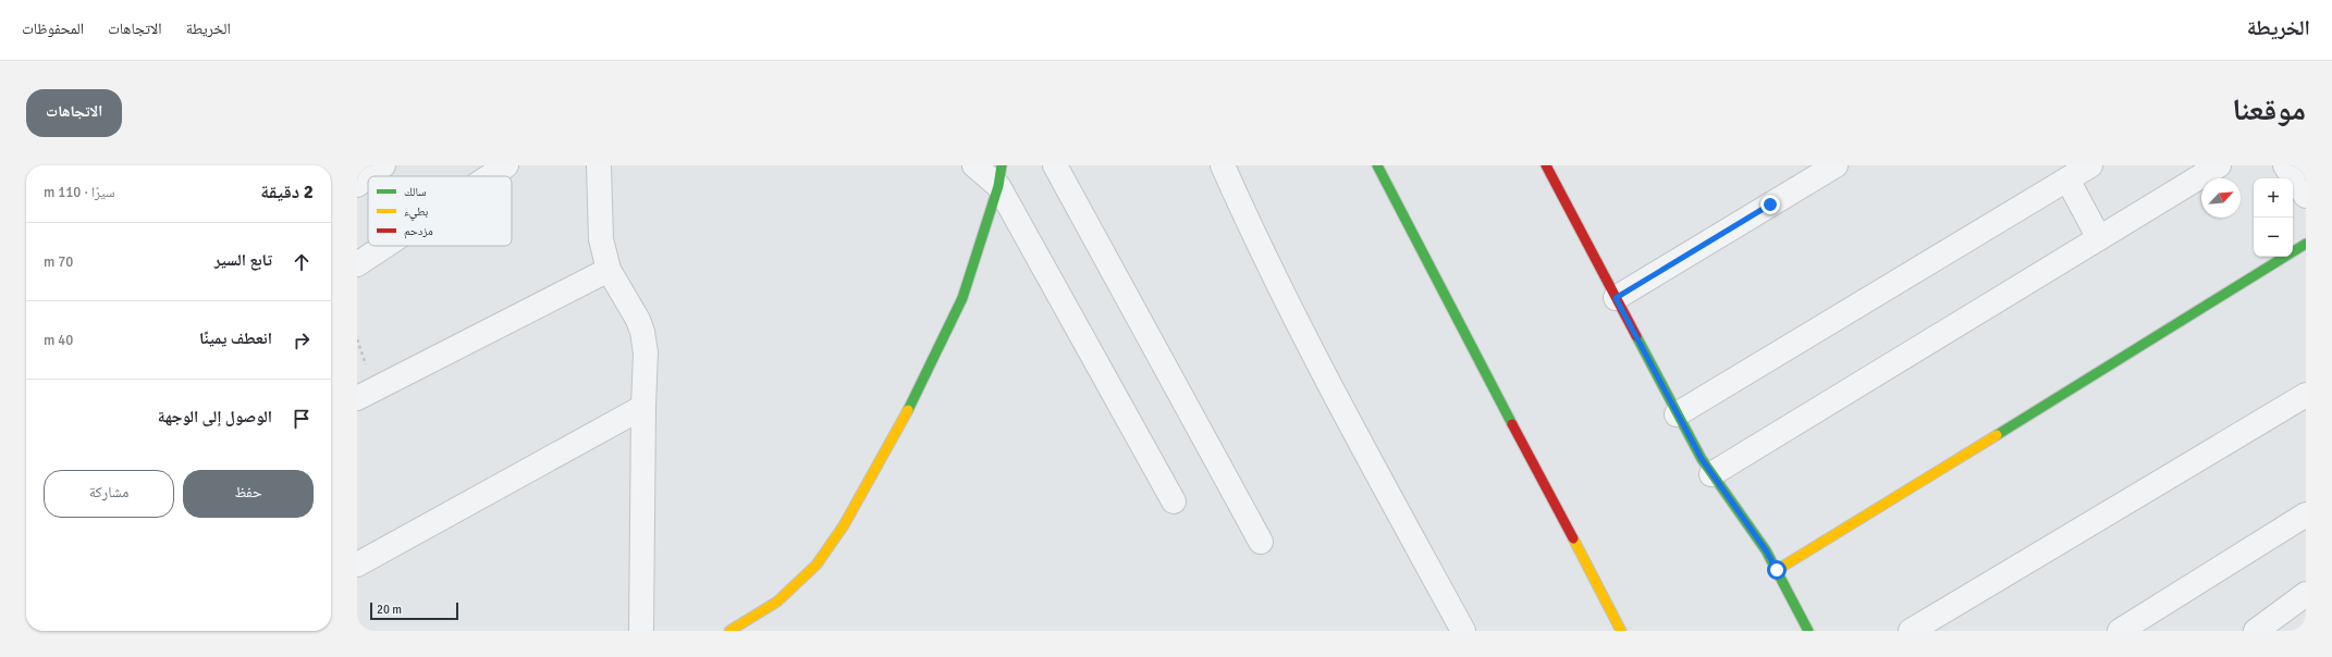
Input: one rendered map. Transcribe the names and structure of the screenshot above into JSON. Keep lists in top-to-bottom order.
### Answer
{
  "legend": ["سالك", "بطيء", "مزدحم"],
  "scale_bar": "20 m",
  "north": "top right",
  "page": {
    "header": "الخريطة",
    "nav": ["الخريطة", "الاتجاهات", "المحفوظات"],
    "title": "موقعنا",
    "buttons": [
      "الاتجاهات",
      ["حفظ", "مشاركة"]
    ],
    "heading": ["2 دقيقة", "سيرًا · 110 m"],
    "map_buttons": ["+", "−"],
    "list": [
      ["تابع السير", "70 m"],
      ["انعطف يمينًا", "40 m"],
      "الوصول إلى الوجهة"
    ],
    "scale": "20 m"
  }
}
